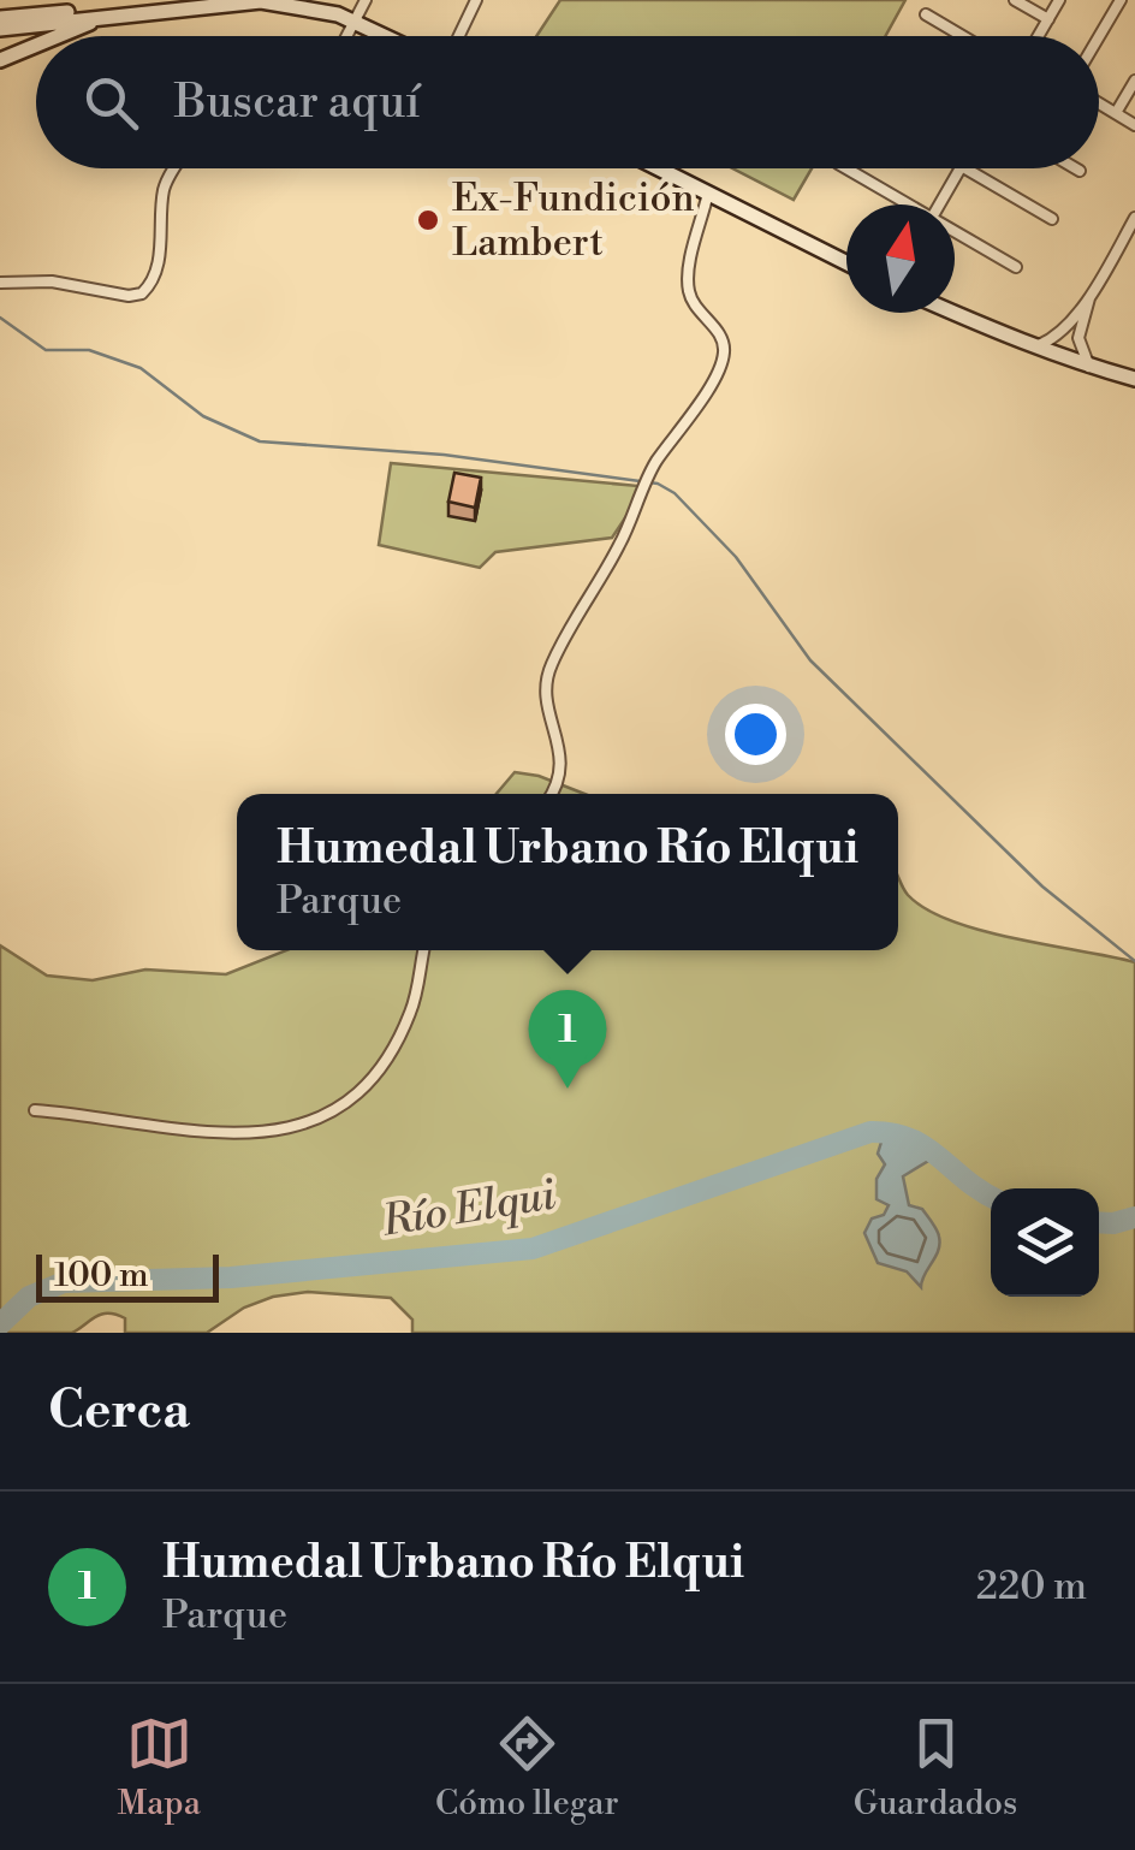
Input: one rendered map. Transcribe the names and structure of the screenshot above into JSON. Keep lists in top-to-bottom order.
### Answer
{
  "water": ["Río Elqui"],
  "places": ["Ex-Fundición Lambert"],
  "scale_bar": "100 m",
  "north": "top",
  "page": {
    "search": "Buscar aquí",
    "popup": ["Humedal Urbano Río Elqui", "Parque"],
    "pins": "1",
    "scale": "100 m",
    "heading": "Cerca",
    "list": [
      {
        "mark": "1",
        "name": "Humedal Urbano Río Elqui",
        "note": "Parque",
        "value": "220 m"
      }
    ],
    "nav": ["Mapa", "Cómo llegar", "Guardados"]
  }
}
